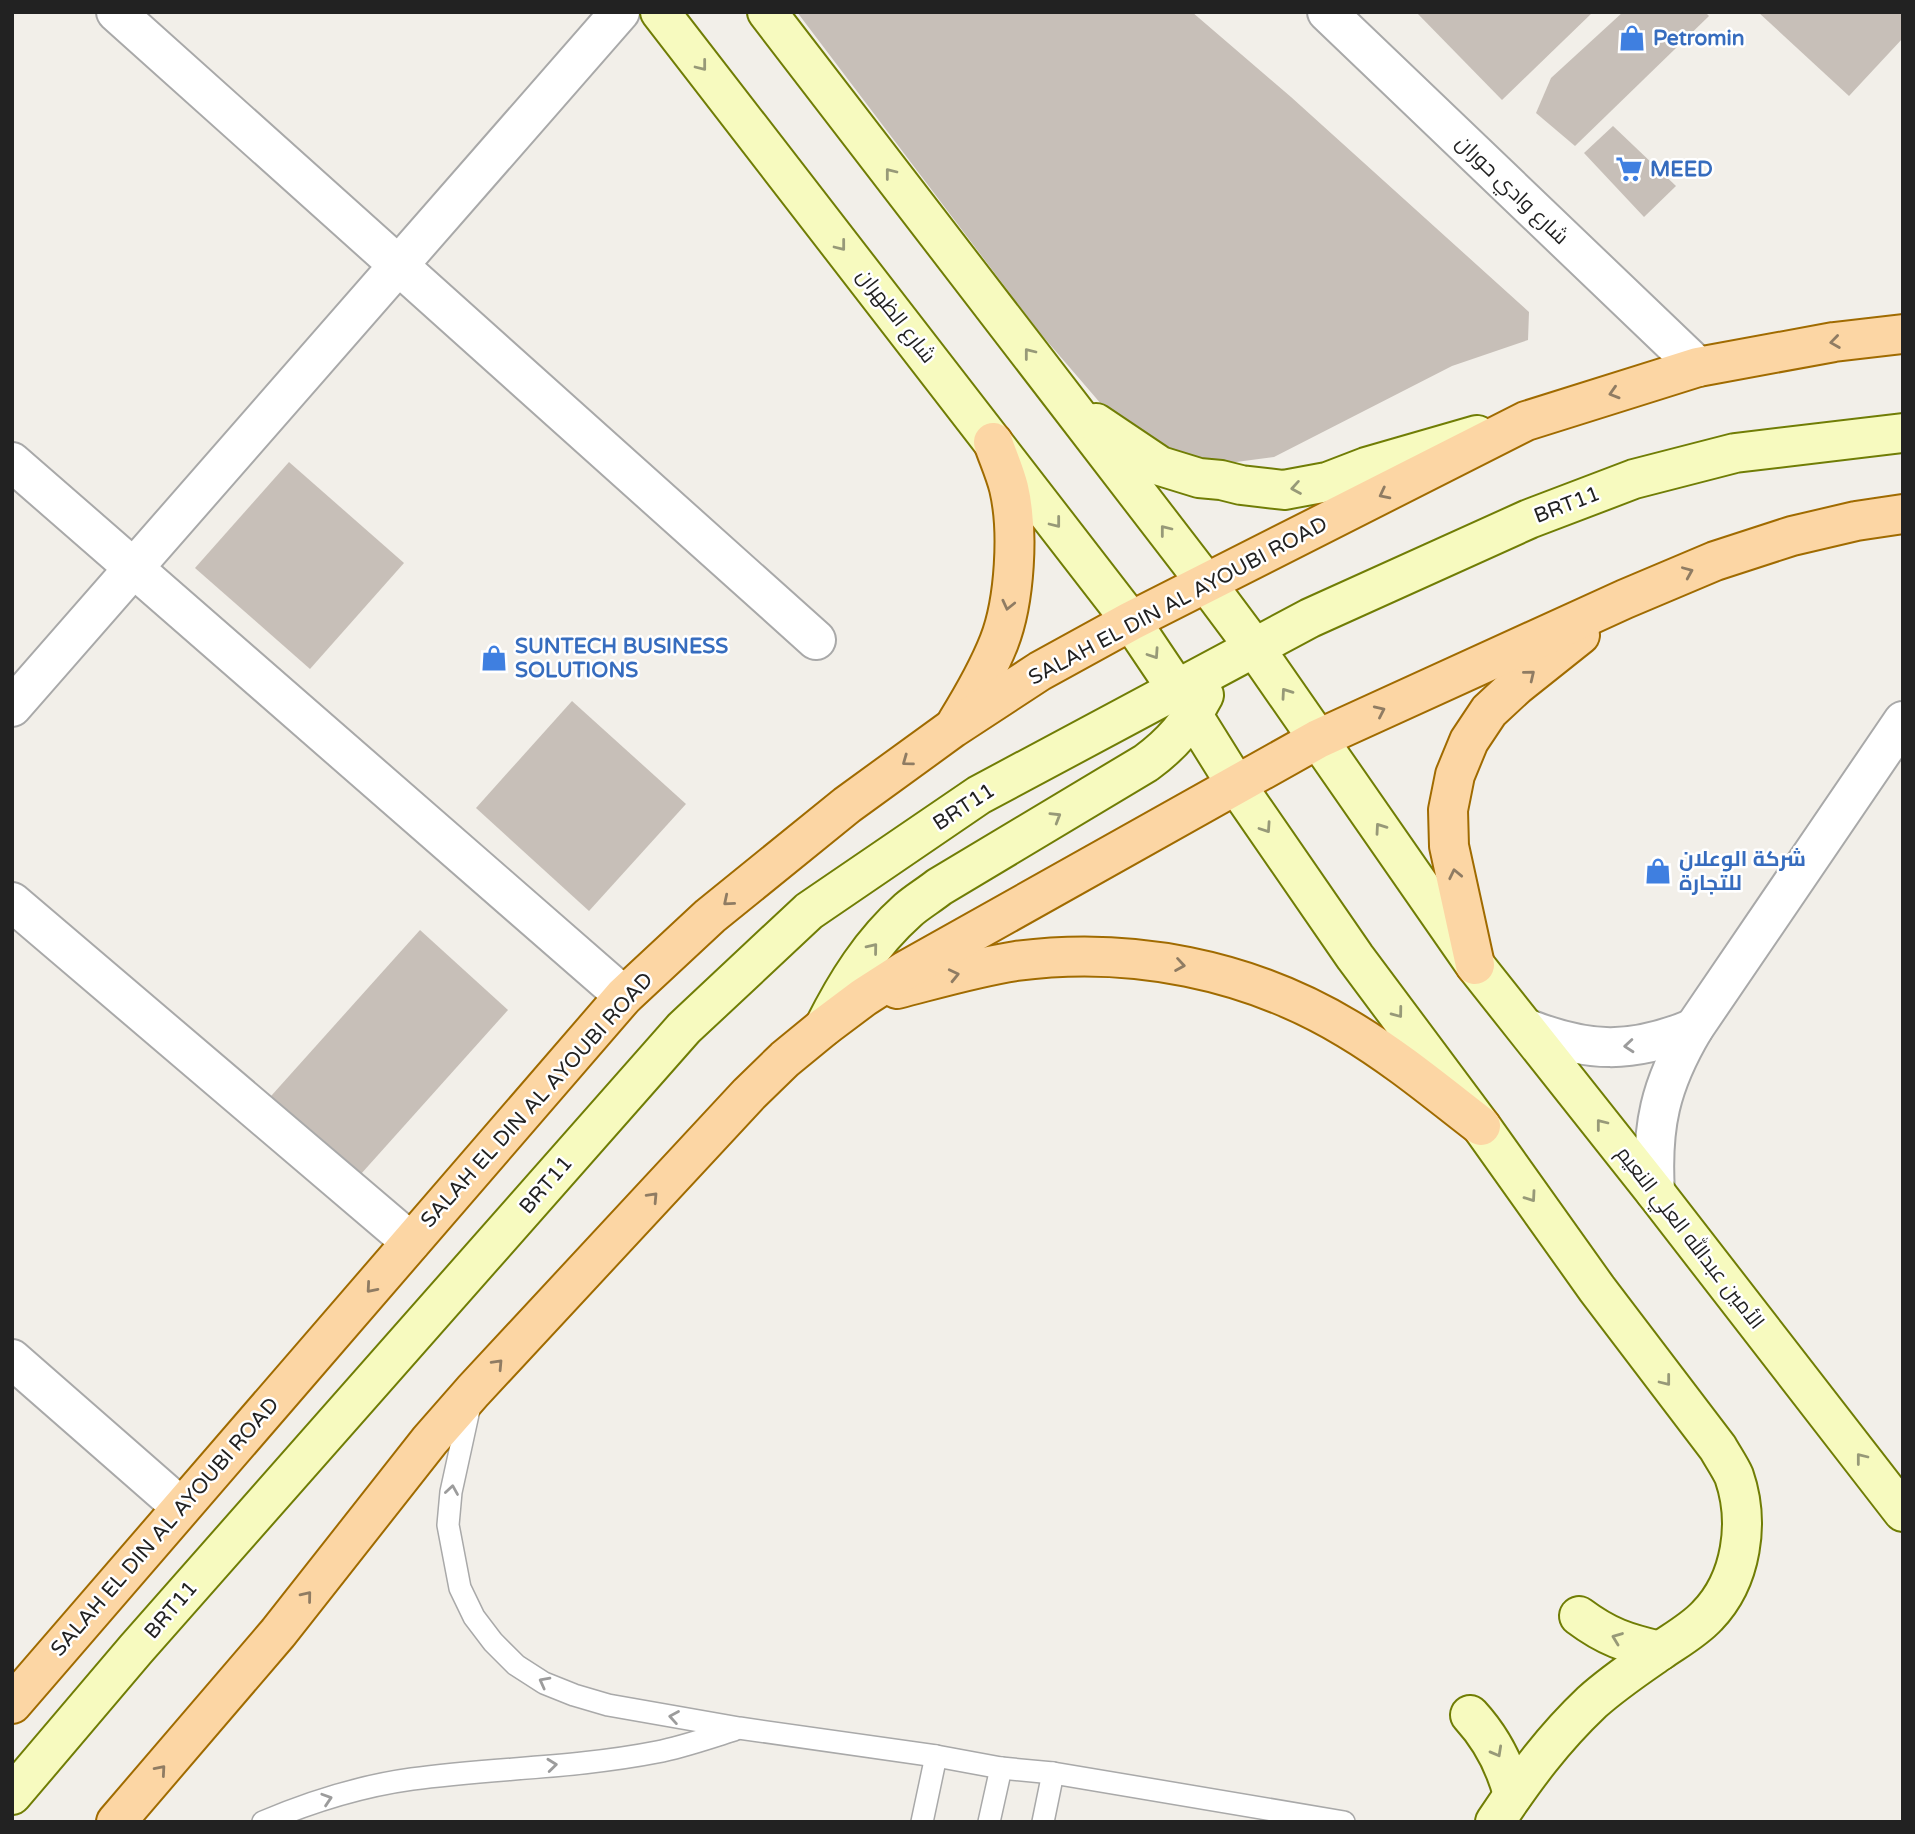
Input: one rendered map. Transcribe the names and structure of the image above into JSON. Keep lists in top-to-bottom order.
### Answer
{
  "streets": {
    "main road": [
      "شارع الظهران",
      "BRT11",
      "SALAH EL DIN AL AYOUBI ROAD",
      "الأمين عبدالله العلي النعيم"
    ],
    "street": ["شارع وادي حوران"]
  },
  "crossings": [
    ["شارع وادي حوران", "SALAH EL DIN AL AYOUBI ROAD"],
    ["شارع الظهران", "BRT11"],
    ["شارع الظهران", "SALAH EL DIN AL AYOUBI ROAD"],
    ["BRT11", "الأمين عبدالله العلي النعيم"],
    ["SALAH EL DIN AL AYOUBI ROAD", "الأمين عبدالله العلي النعيم"]
  ],
  "one_way": ["شارع الظهران", "الأمين عبدالله العلي النعيم"],
  "places": {
    "shop": ["Petromin", "SUNTECH BUSINESS SOLUTIONS", "شركة الوعلان للتجارة"],
    "supermarket": ["MEED"]
  }
}
